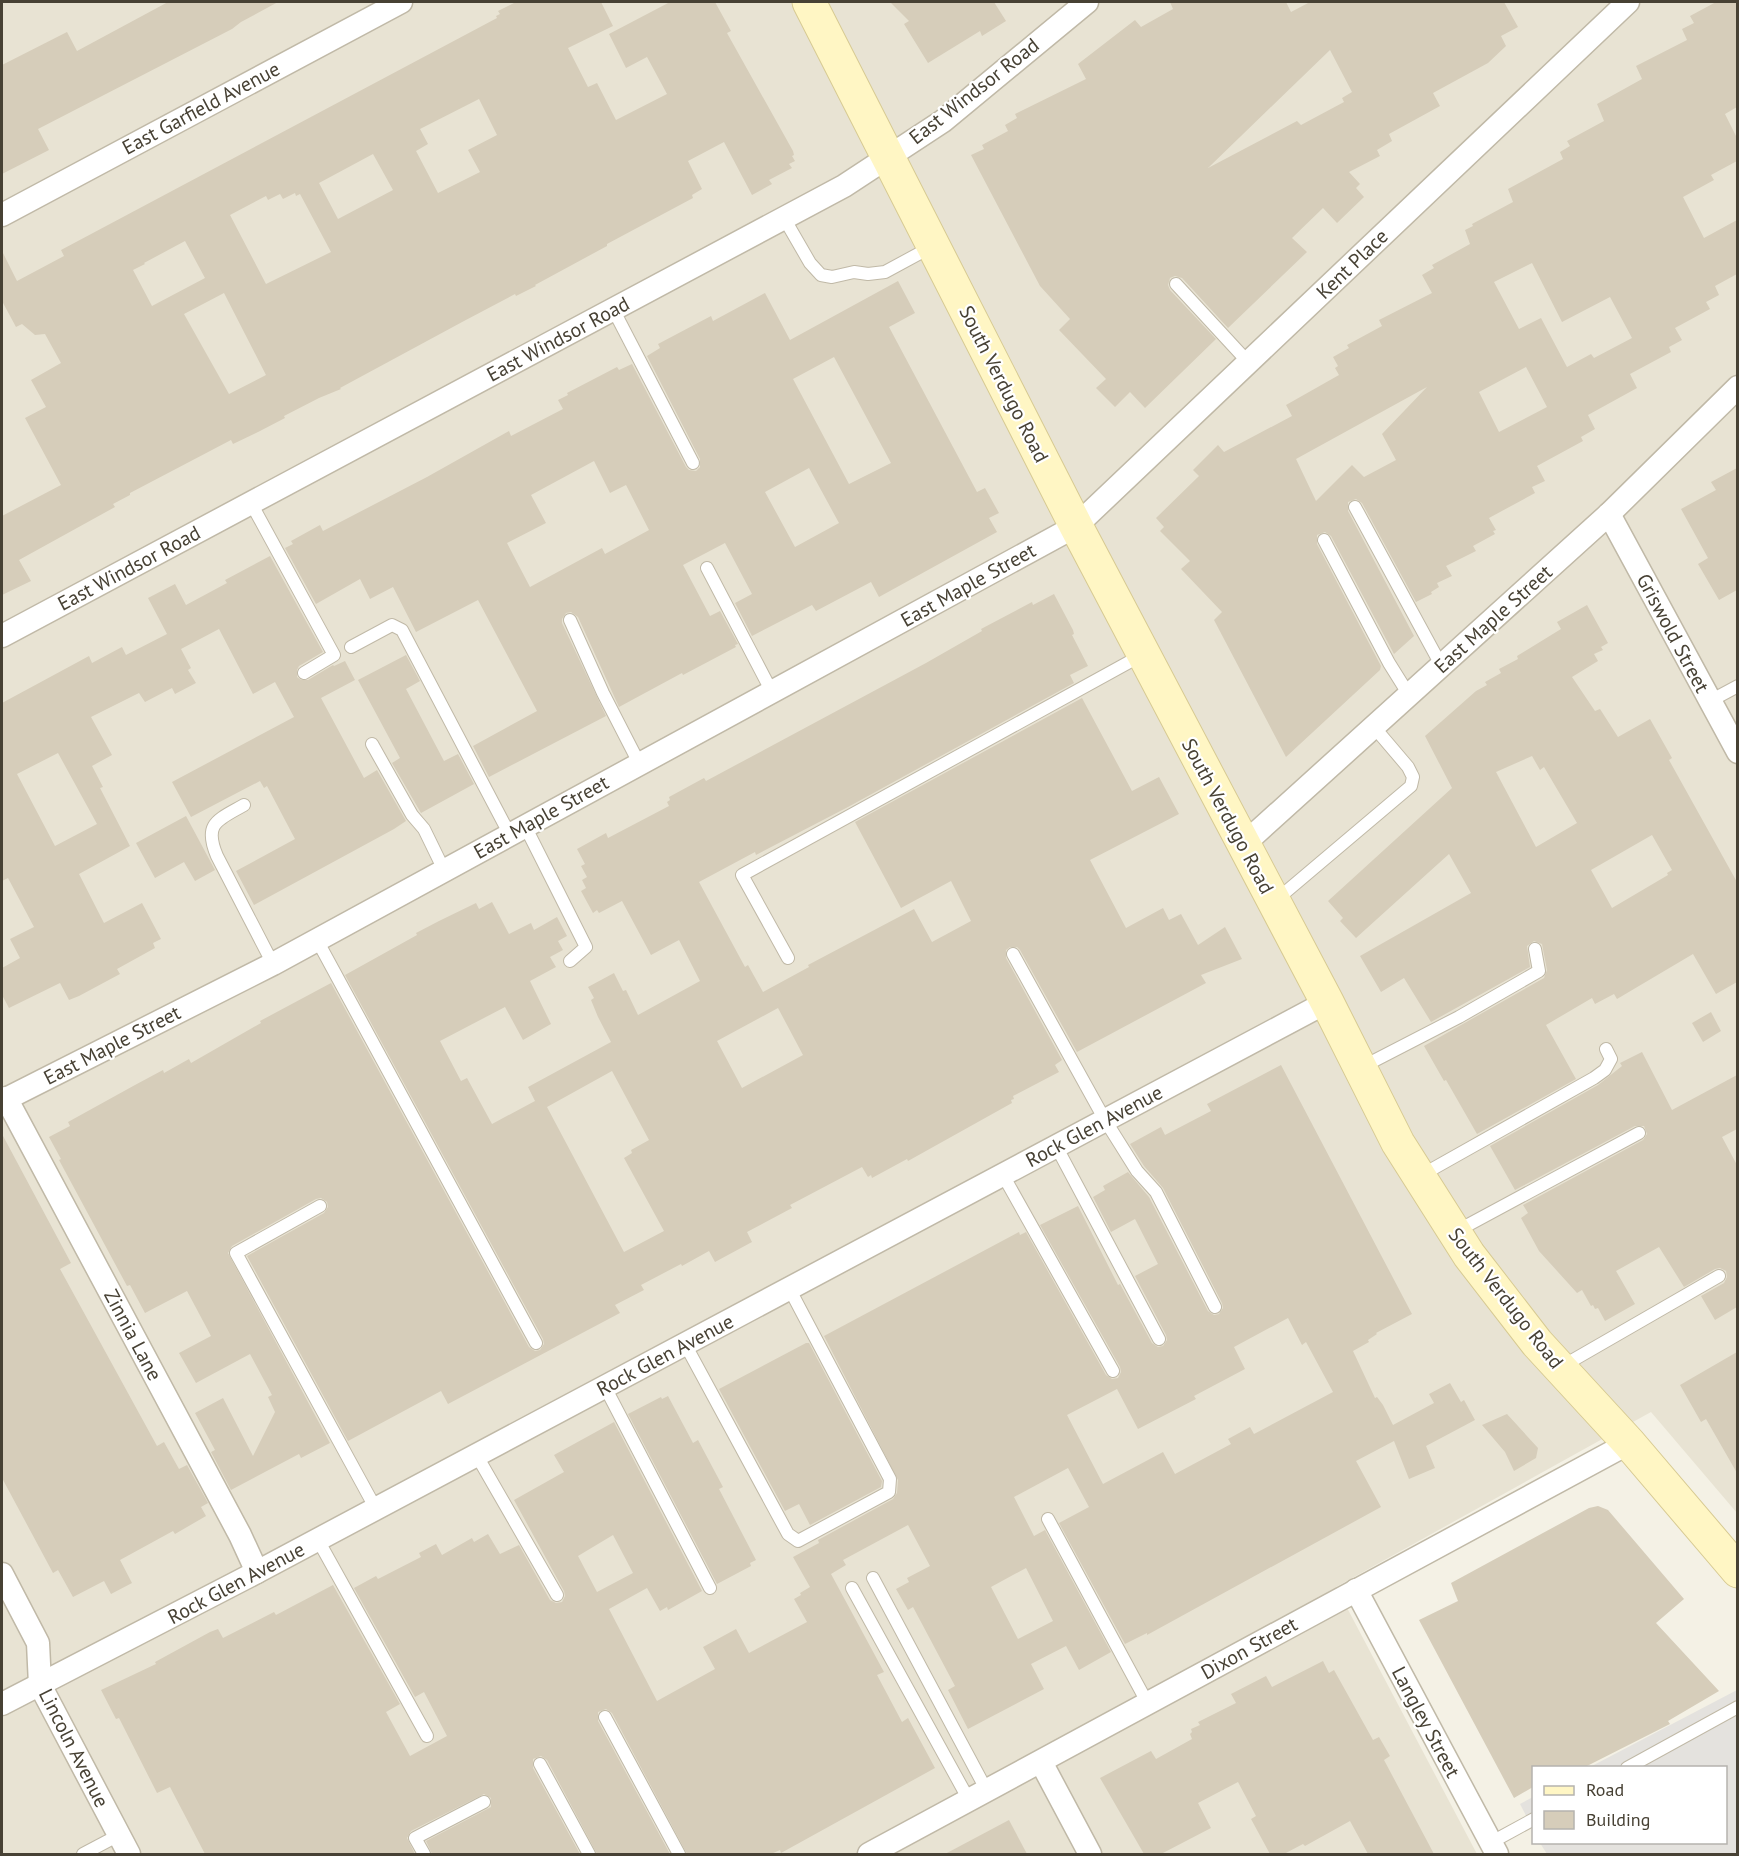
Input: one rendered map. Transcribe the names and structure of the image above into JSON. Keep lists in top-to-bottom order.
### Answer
{
  "streets": {
    "main road": ["South Verdugo Road"],
    "street": [
      "East Windsor Road",
      "East Garfield Avenue",
      "Kent Place",
      "East Maple Street",
      "Griswold Street",
      "Rock Glen Avenue",
      "Zinnia Lane",
      "Dixon Street",
      "Langley Street",
      "Lincoln Avenue"
    ]
  },
  "crossings": [
    ["East Windsor Road", "South Verdugo Road"],
    ["Kent Place", "South Verdugo Road"],
    ["Kent Place", "East Maple Street"],
    ["South Verdugo Road", "East Maple Street"],
    ["South Verdugo Road", "Rock Glen Avenue"],
    ["South Verdugo Road", "Dixon Street"],
    ["East Maple Street", "Griswold Street"],
    ["East Maple Street", "Zinnia Lane"],
    ["Rock Glen Avenue", "Zinnia Lane"],
    ["Rock Glen Avenue", "Lincoln Avenue"],
    ["Dixon Street", "Langley Street"]
  ],
  "legend": ["Road", "Building"]
}
